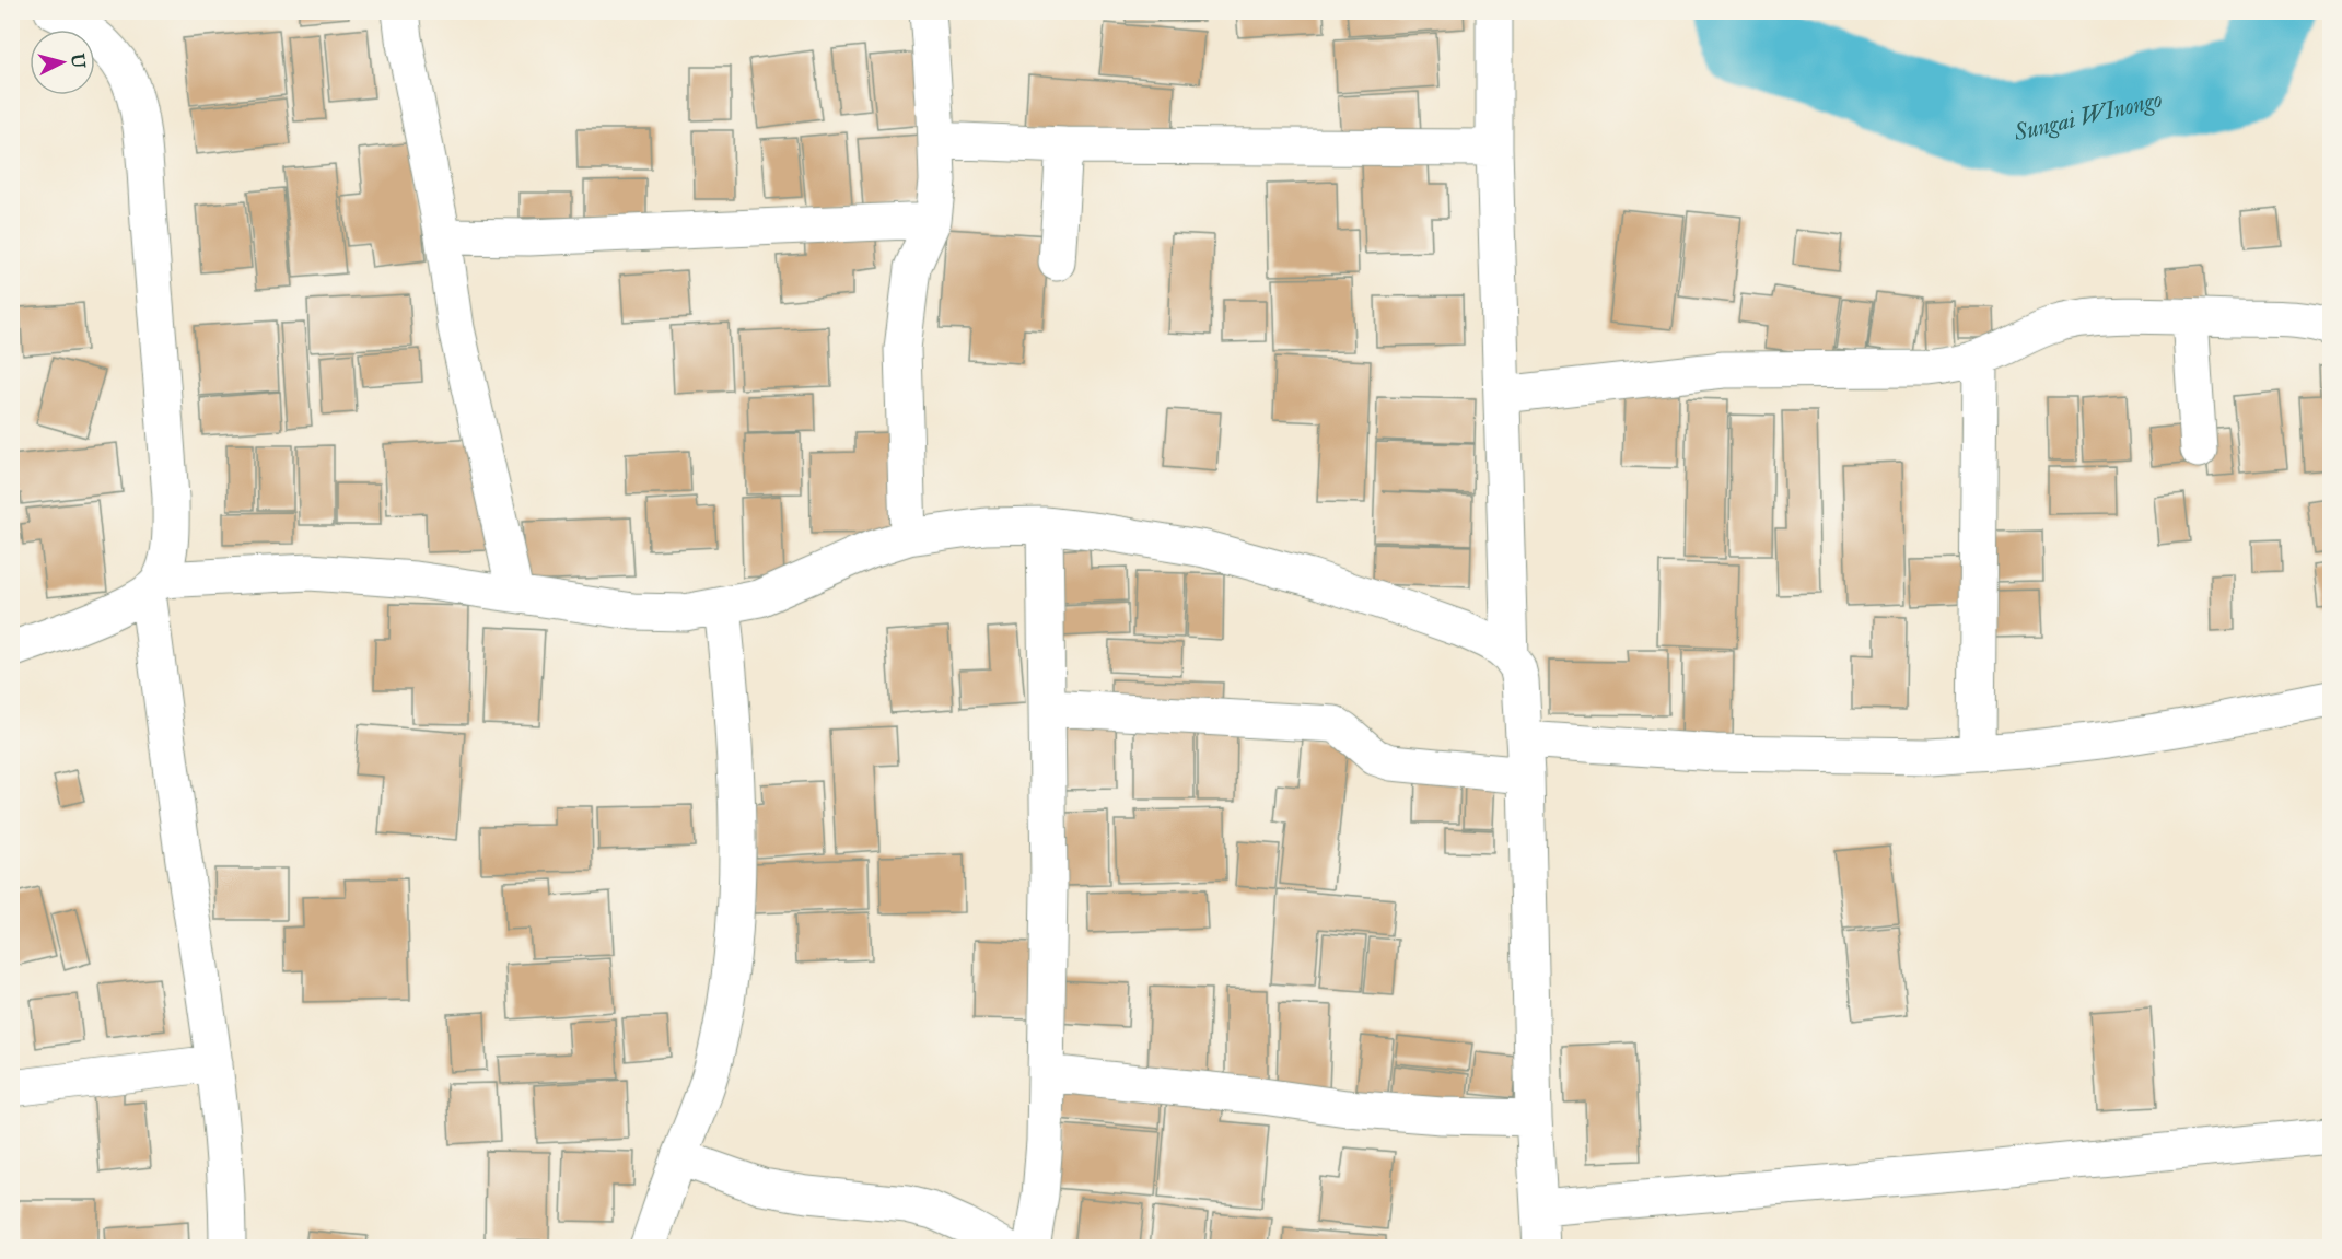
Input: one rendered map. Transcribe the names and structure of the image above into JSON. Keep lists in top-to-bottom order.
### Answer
{
  "water": ["Sungai WInongo"],
  "north": "right"
}
